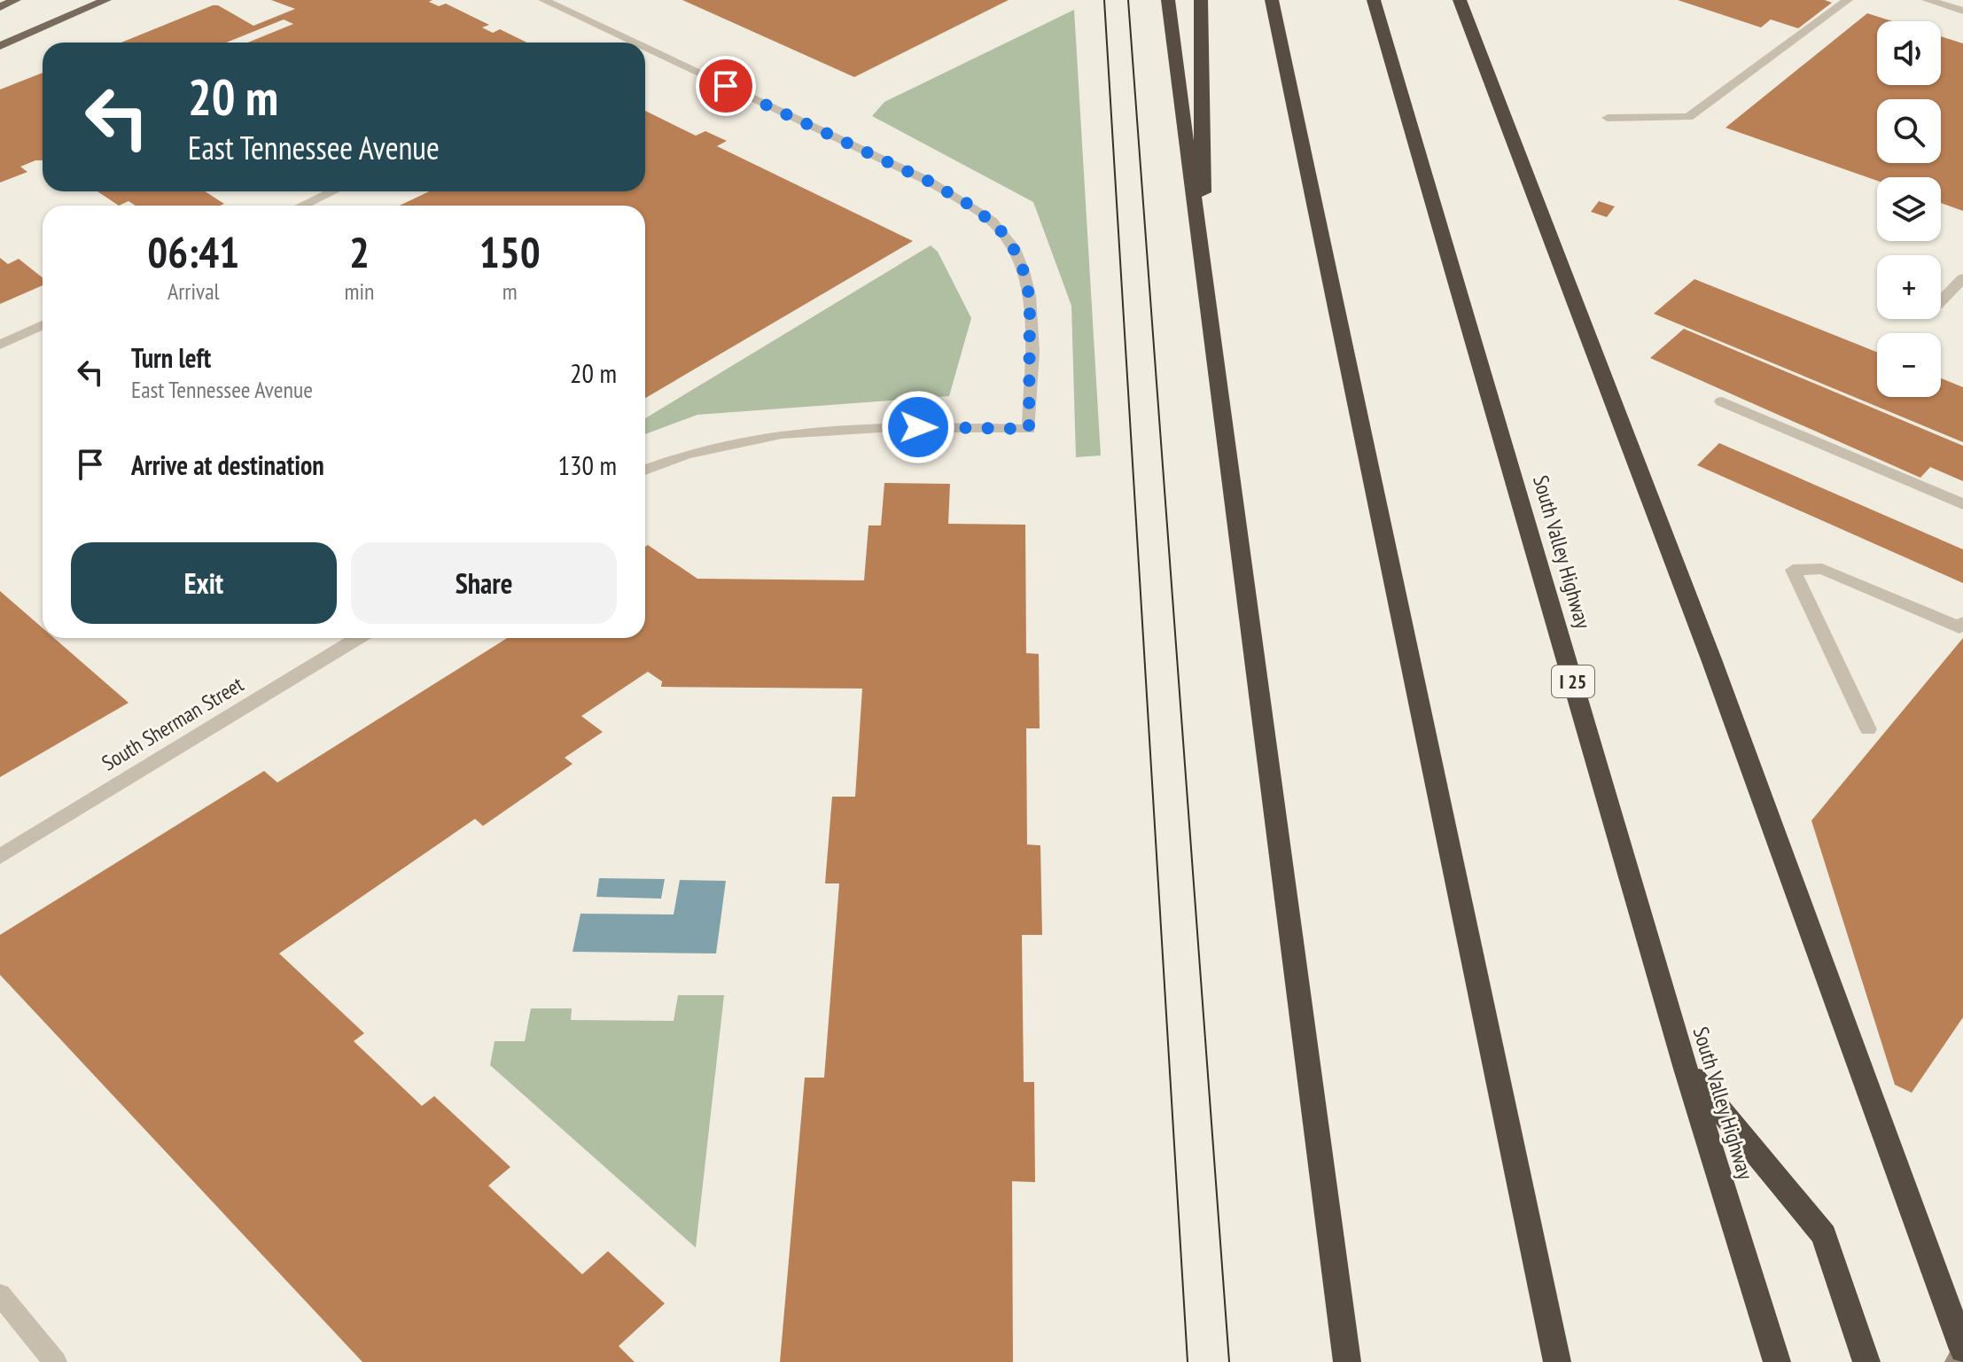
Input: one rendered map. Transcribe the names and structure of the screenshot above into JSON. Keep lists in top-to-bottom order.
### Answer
{
  "streets": {
    "highway": ["South Valley Highway", "I 25"],
    "street": ["South Sherman Street"]
  },
  "page": {
    "map_buttons": ["+", "−"],
    "turn": ["20 m", "East Tennessee Avenue"],
    "eta": [
      "06:41",
      "Arrival",
      "2",
      "min",
      "150",
      "m"
    ],
    "list": [
      {
        "name": "Turn left",
        "note": "East Tennessee Avenue",
        "value": "20 m"
      },
      {
        "name": "Arrive at destination",
        "value": "130 m"
      }
    ],
    "buttons": ["Exit", "Share"]
  }
}
